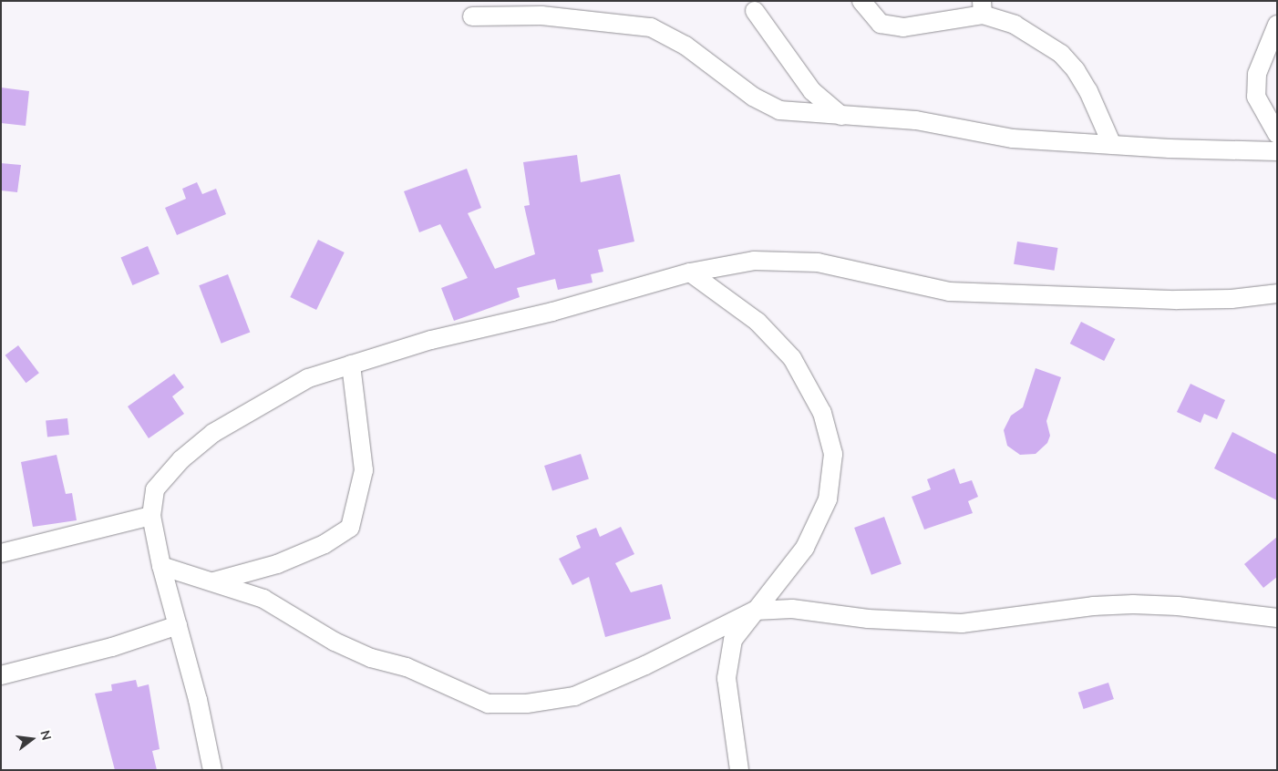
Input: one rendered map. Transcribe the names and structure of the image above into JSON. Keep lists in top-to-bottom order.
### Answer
{
  "north": "right"
}
